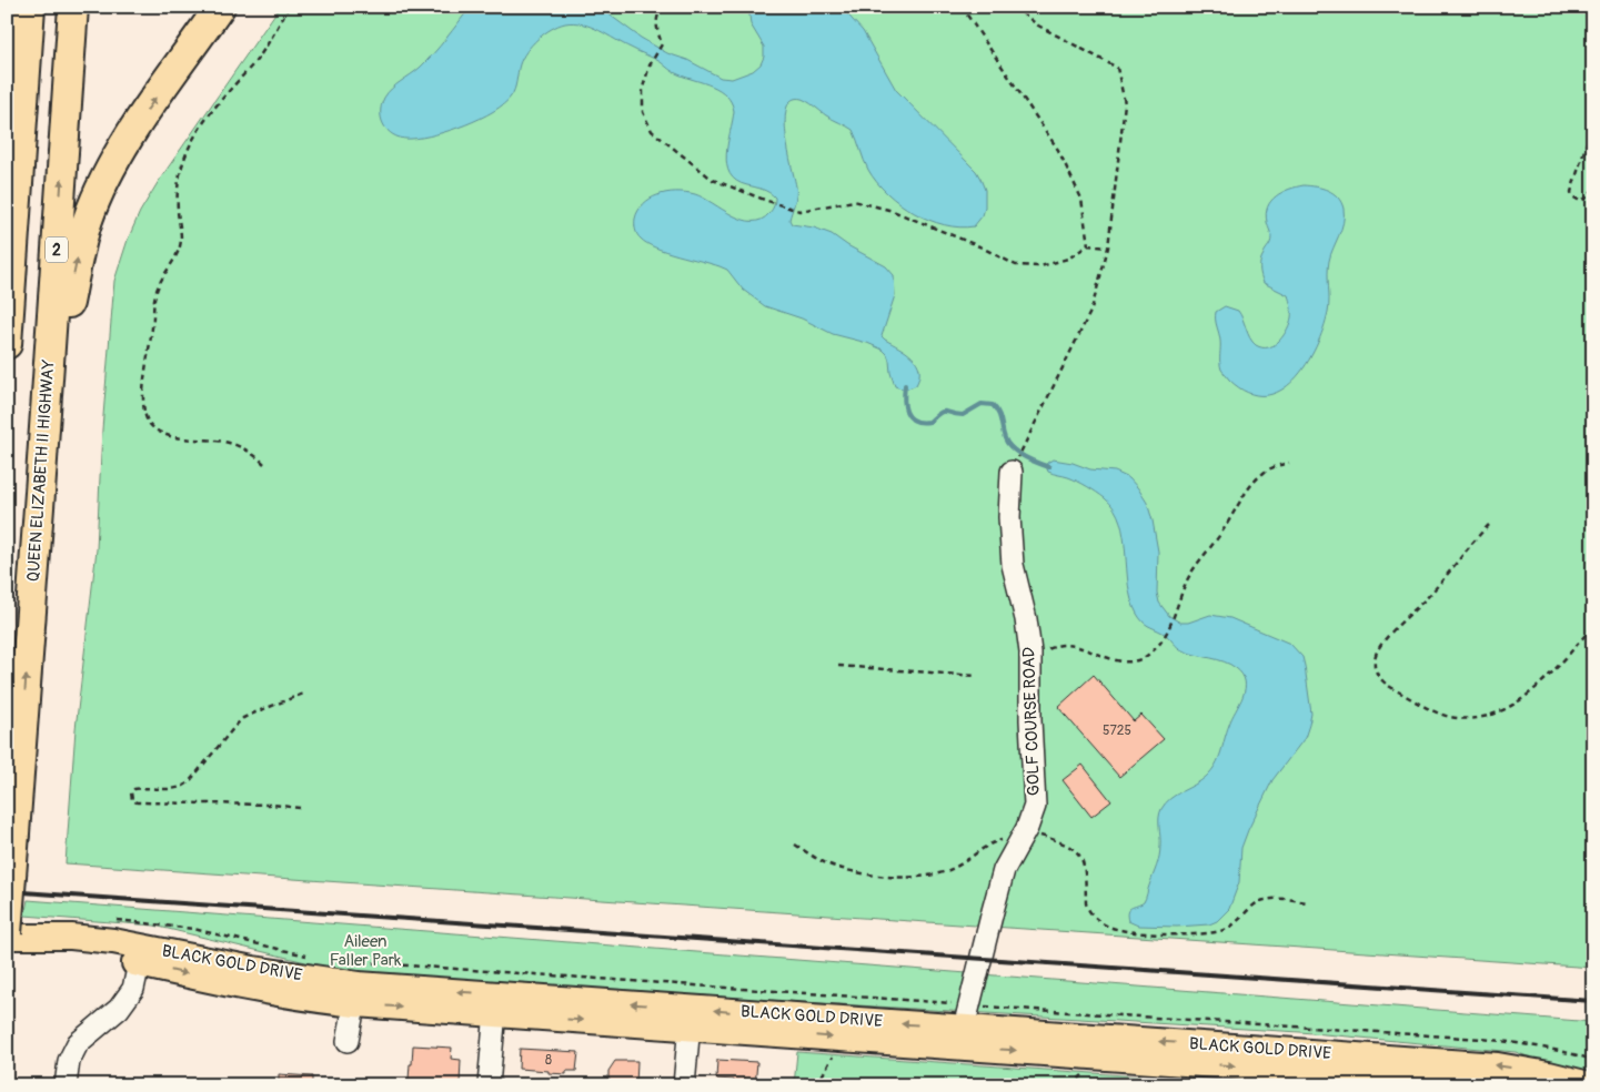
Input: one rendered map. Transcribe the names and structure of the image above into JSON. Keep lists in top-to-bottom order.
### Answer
{
  "streets": {
    "highway": ["2", "QUEEN ELIZABETH II HIGHWAY"],
    "main road": ["BLACK GOLD DRIVE"],
    "street": ["GOLF COURSE ROAD"]
  },
  "crossings": [
    ["QUEEN ELIZABETH II HIGHWAY", "BLACK GOLD DRIVE"],
    ["GOLF COURSE ROAD", "BLACK GOLD DRIVE"]
  ],
  "parks": ["Aileen Faller Park"],
  "house_numbers": ["5725", "8"]
}
